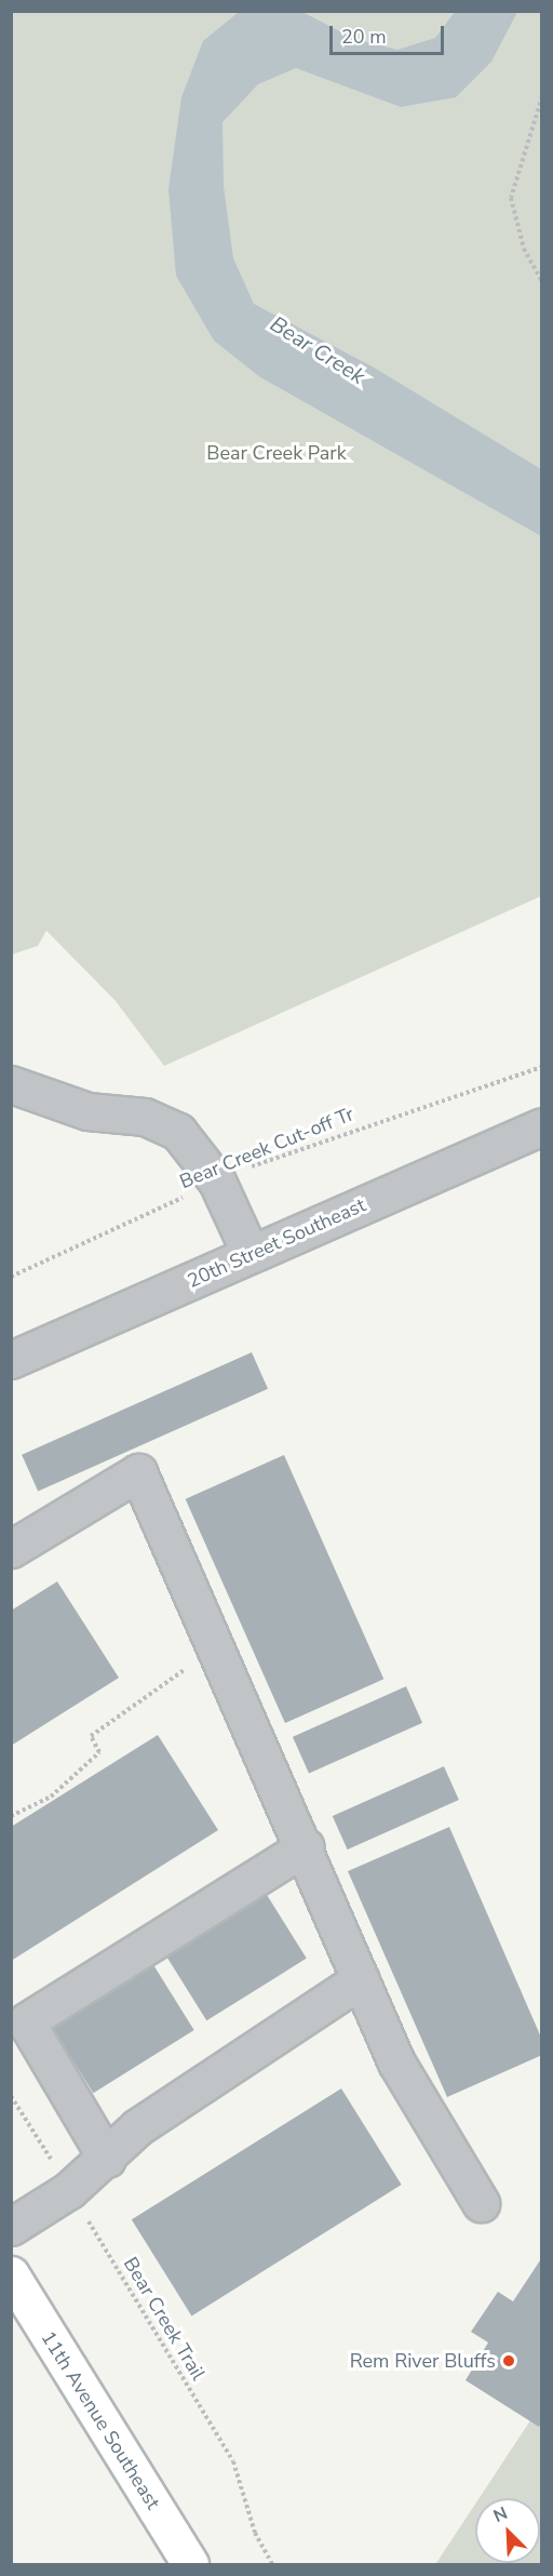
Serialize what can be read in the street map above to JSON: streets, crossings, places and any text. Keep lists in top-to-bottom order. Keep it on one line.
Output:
{"streets":{"main road":["11th Avenue Southeast"],"street":["20th Street Southeast"],"path":["Bear Creek Cut-off Tr","Bear Creek Trail"]},"water":["Bear Creek"],"parks":["Bear Creek Park"],"places":["Rem River Bluffs"],"scale_bar":"20 m","north":"top left"}
